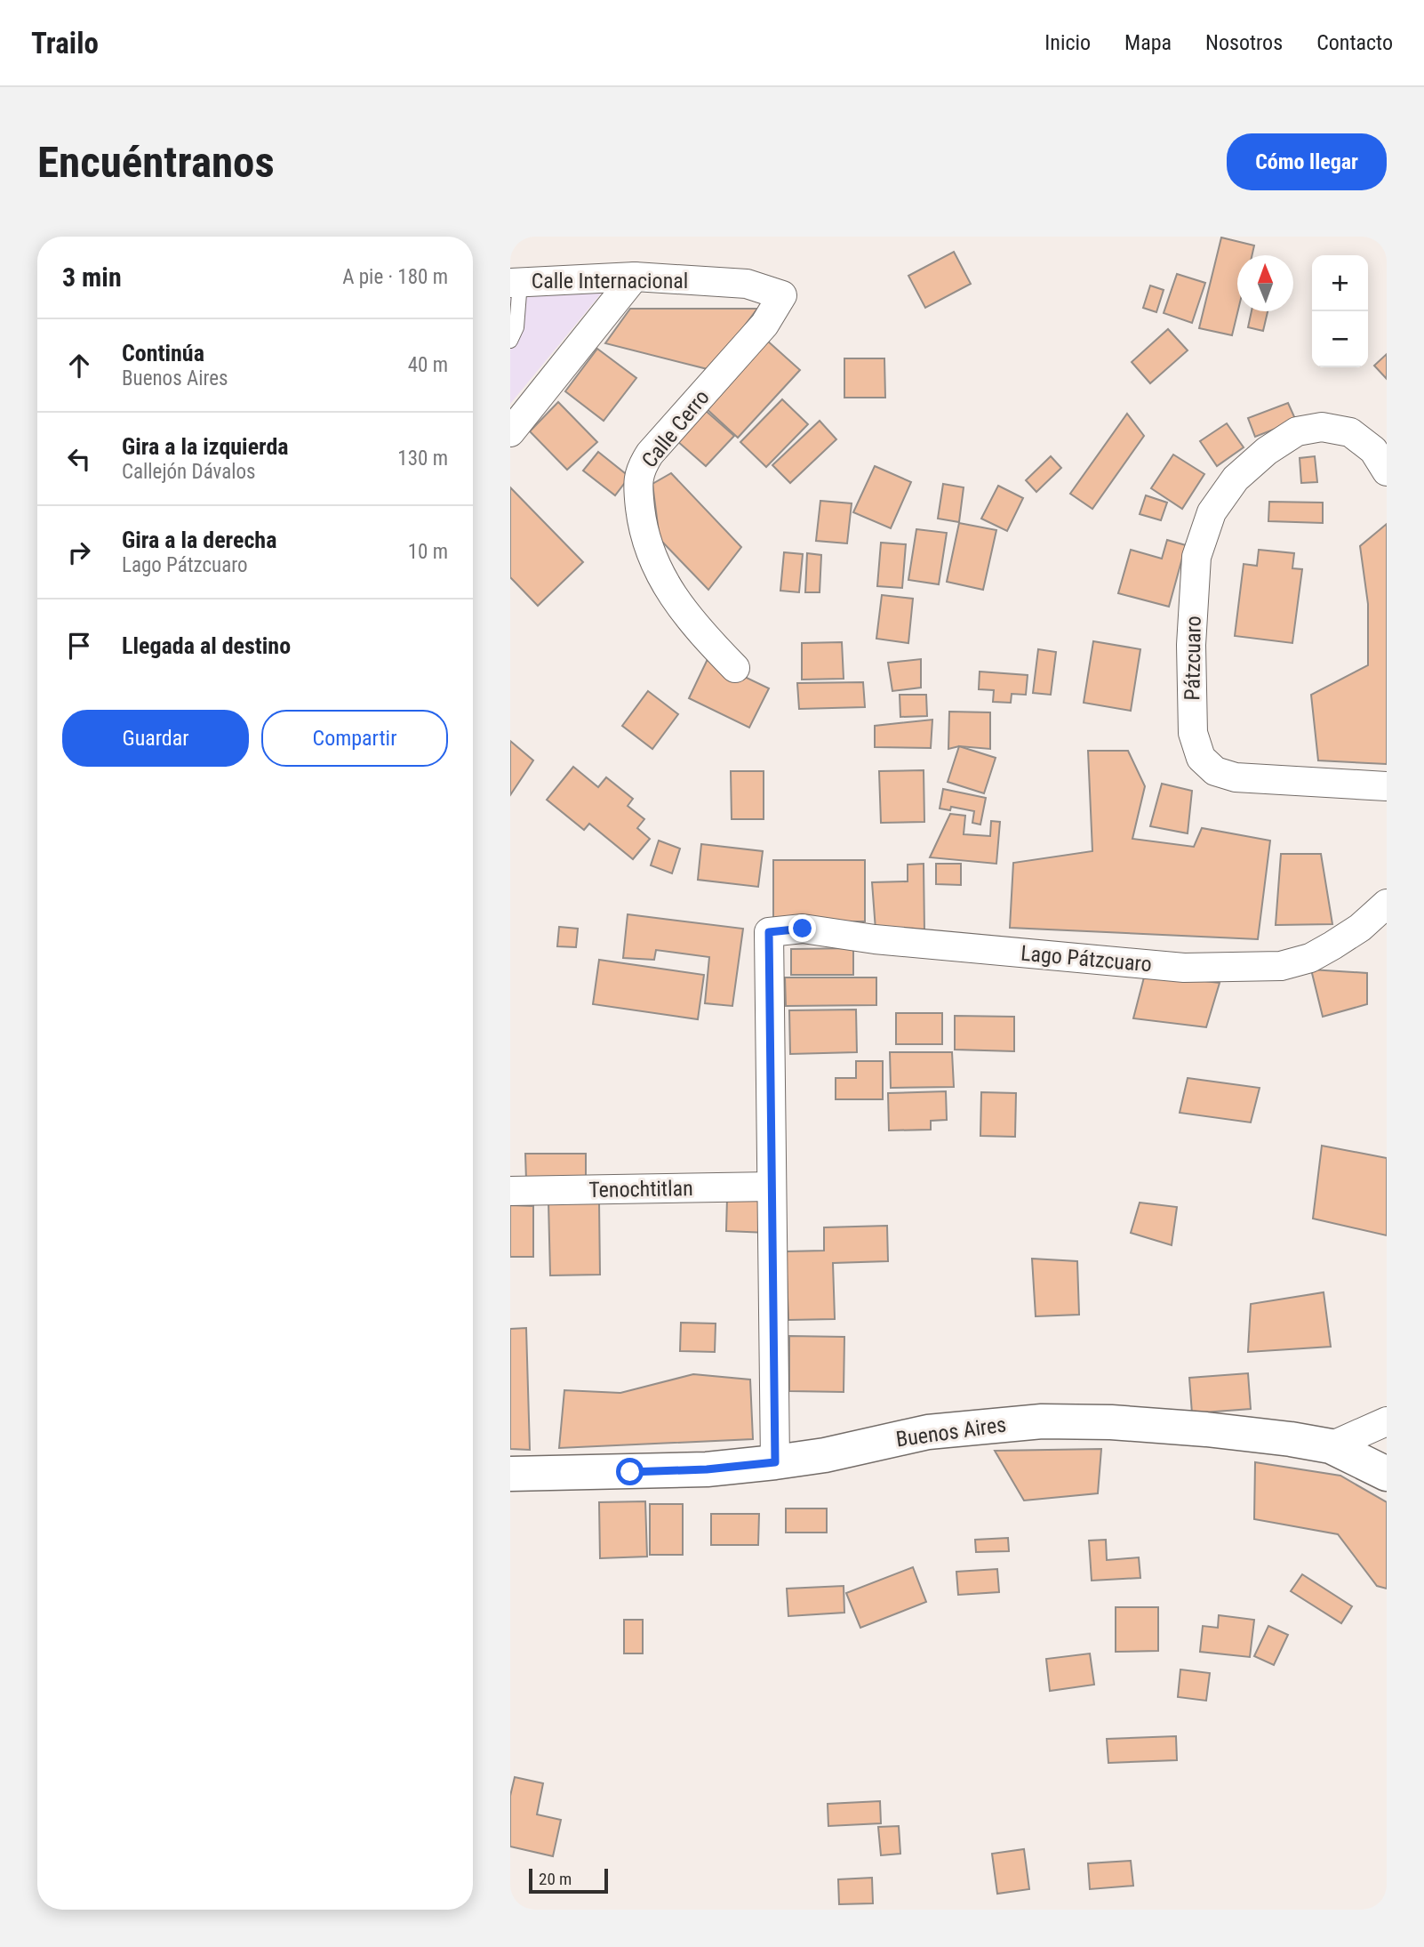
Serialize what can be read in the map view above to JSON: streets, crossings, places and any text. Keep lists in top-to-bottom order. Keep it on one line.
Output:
{"streets":{"street":["Calle Internacional","Calle Cerro","Pátzcuaro","Lago Pátzcuaro","Tenochtitlan","Buenos Aires"]},"crossings":[["Calle Internacional","Calle Cerro"],["Lago Pátzcuaro","Tenochtitlan"]],"scale_bar":"20 m","north":"top","page":{"header":"Trailo","nav":["Inicio","Mapa","Nosotros","Contacto"],"buttons":["Cómo llegar",["Guardar","Compartir"]],"title":"Encuéntranos","heading":["3 min","A pie · 180 m"],"map_buttons":["+","−"],"list":[["Continúa","Buenos Aires","40 m"],["Gira a la izquierda","Callejón Dávalos","130 m"],["Gira a la derecha","Lago Pátzcuaro","10 m"],"Llegada al destino"],"scale":"20 m"}}
